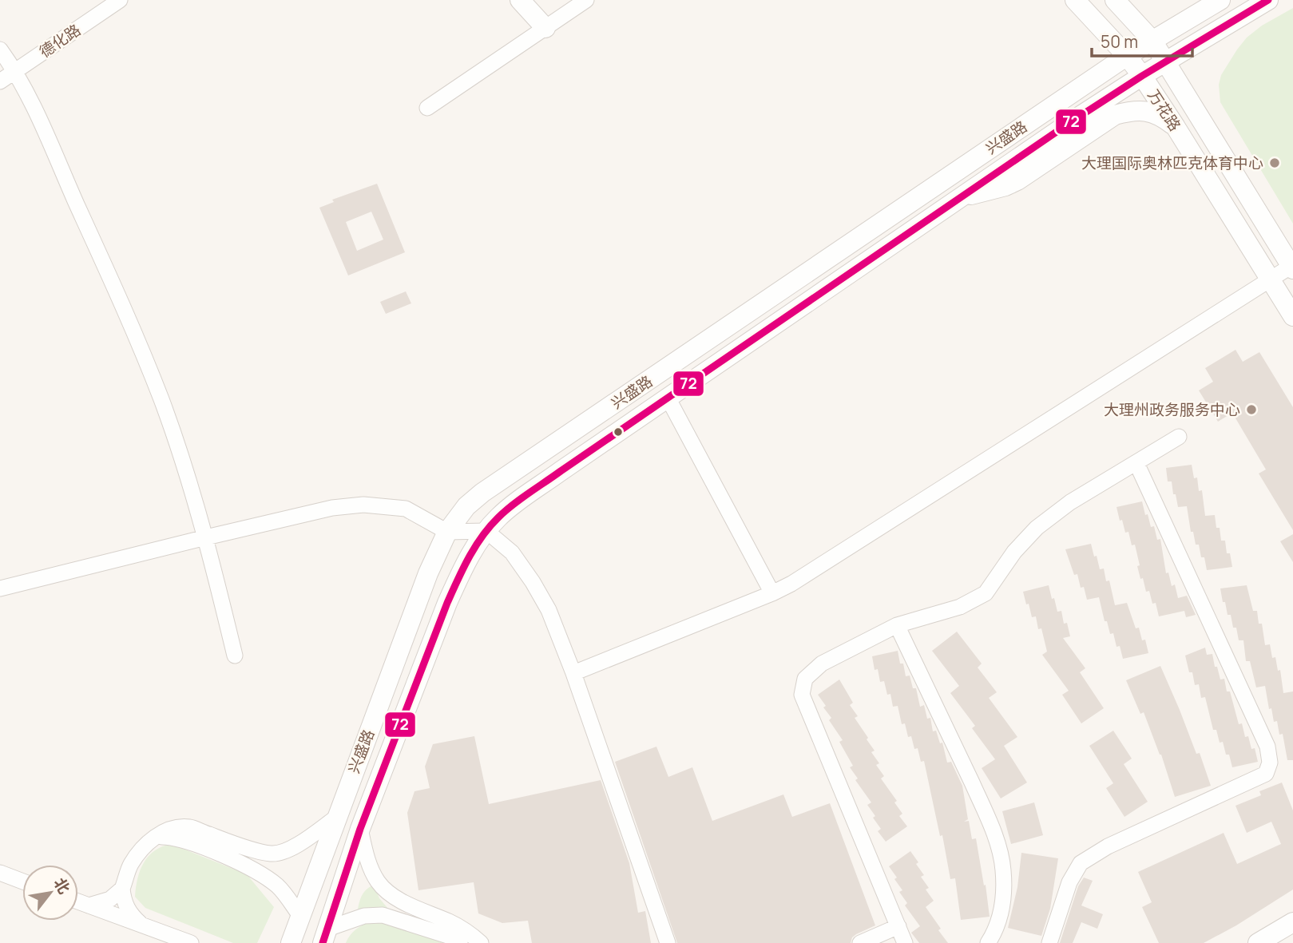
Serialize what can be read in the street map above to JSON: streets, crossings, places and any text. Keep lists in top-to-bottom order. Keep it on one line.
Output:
{"streets":{"street":["德化路","万花路","兴盛路"]},"crossings":[["万花路","兴盛路"]],"places":["大理国际奥林匹克体育中心","大理州政务服务中心"],"lines":["transit line 72"],"scale_bar":"50 m","north":"top right"}
